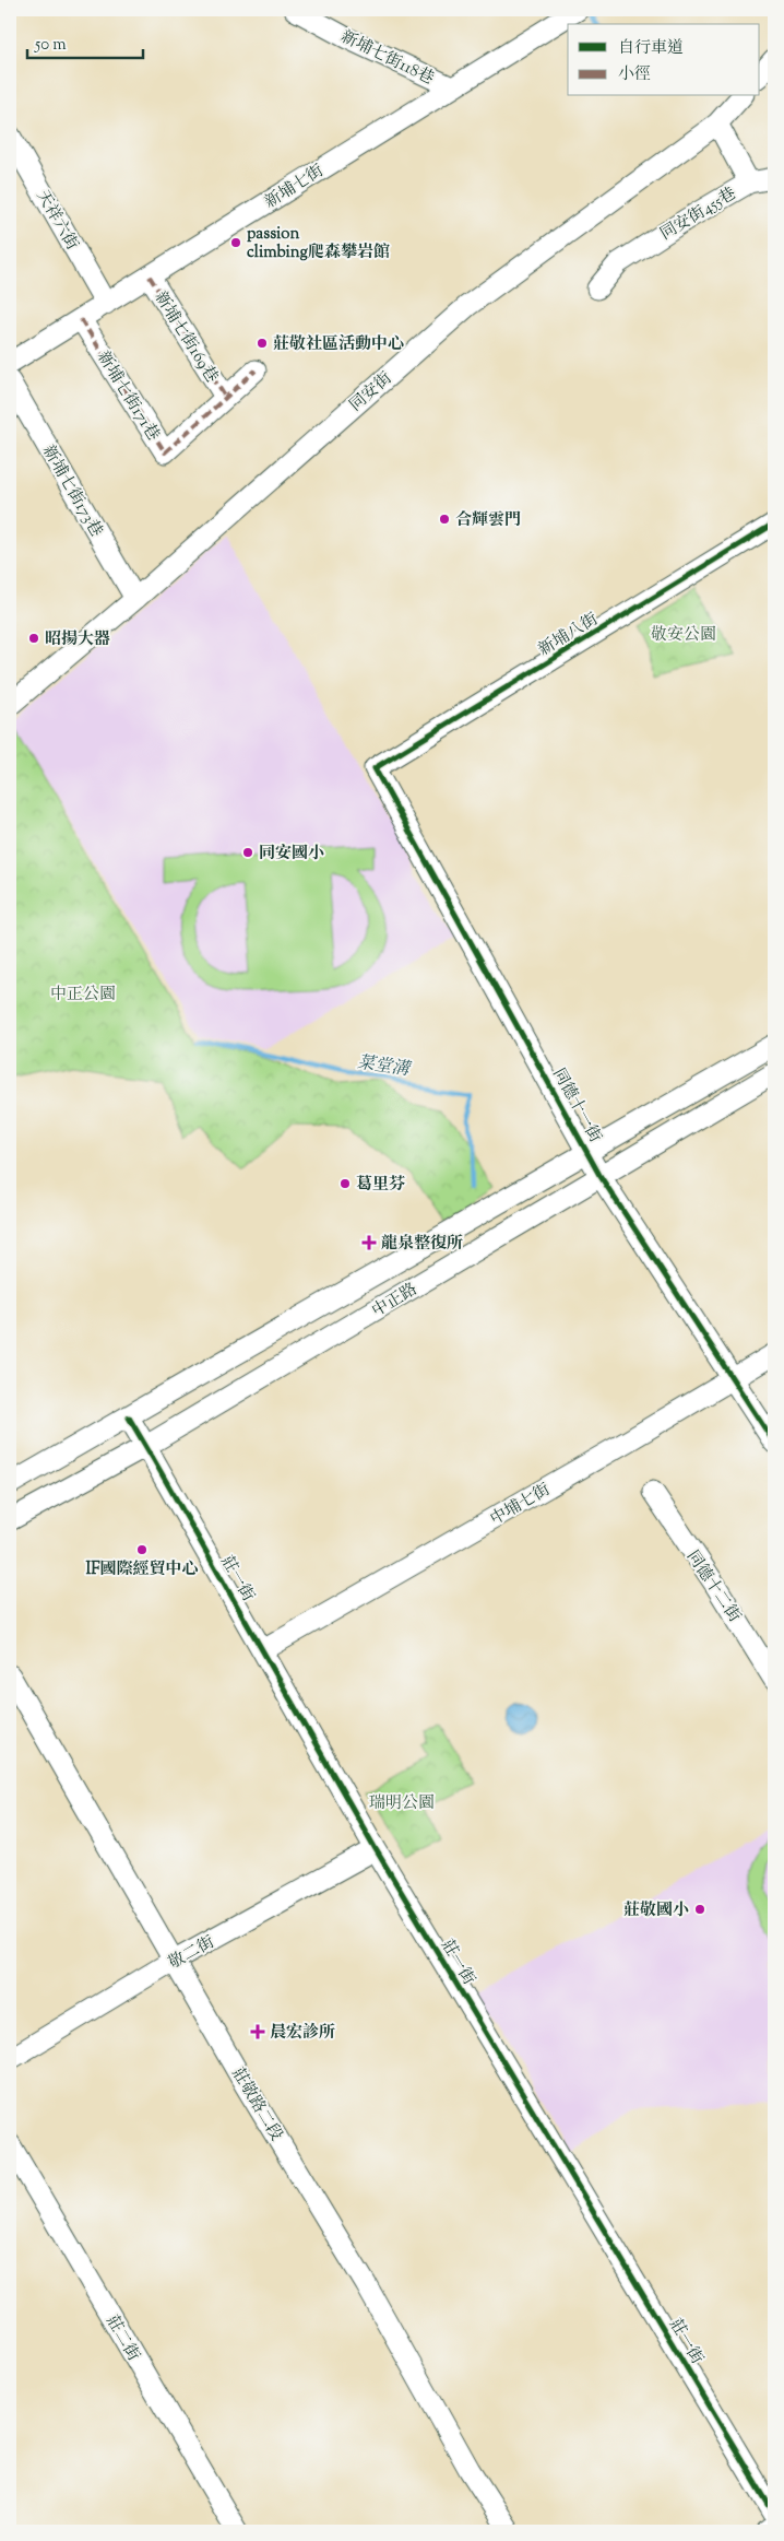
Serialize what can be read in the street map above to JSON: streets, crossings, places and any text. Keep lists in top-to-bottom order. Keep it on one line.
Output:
{"streets":{"street":["新埔七街118巷","新埔七街","同安街455巷","天祥六街","新埔七街169巷","同安街","新埔七街171巷","新埔七街173巷","新埔八街","同德十一街","中正路","中埔七街","莊一街","同德十二街","敬二街","莊敬路二段","莊二街"]},"crossings":[["新埔七街118巷","新埔七街"],["新埔七街","天祥六街"],["新埔七街","新埔七街169巷"],["新埔七街","新埔七街171巷"],["同安街455巷","同安街"],["新埔七街169巷","新埔七街171巷"],["同安街","新埔七街173巷"],["新埔八街","同德十一街"],["同德十一街","中正路"],["同德十一街","中埔七街"],["中正路","莊一街"],["中埔七街","莊一街"],["莊一街","敬二街"],["敬二街","莊敬路二段"]],"water":["菜堂溝"],"parks":["敬安公園","中正公園","瑞明公園"],"places":{"other":["passion climbing爬森攀岩館","莊敬社區活動中心","合輝雲門","昭揚大器","同安國小","葛里芬","IF國際經貿中心","莊敬國小"],"health":["龍泉整復所","晨宏診所"]},"legend":["自行車道","小徑"],"scale_bar":"50 m"}
